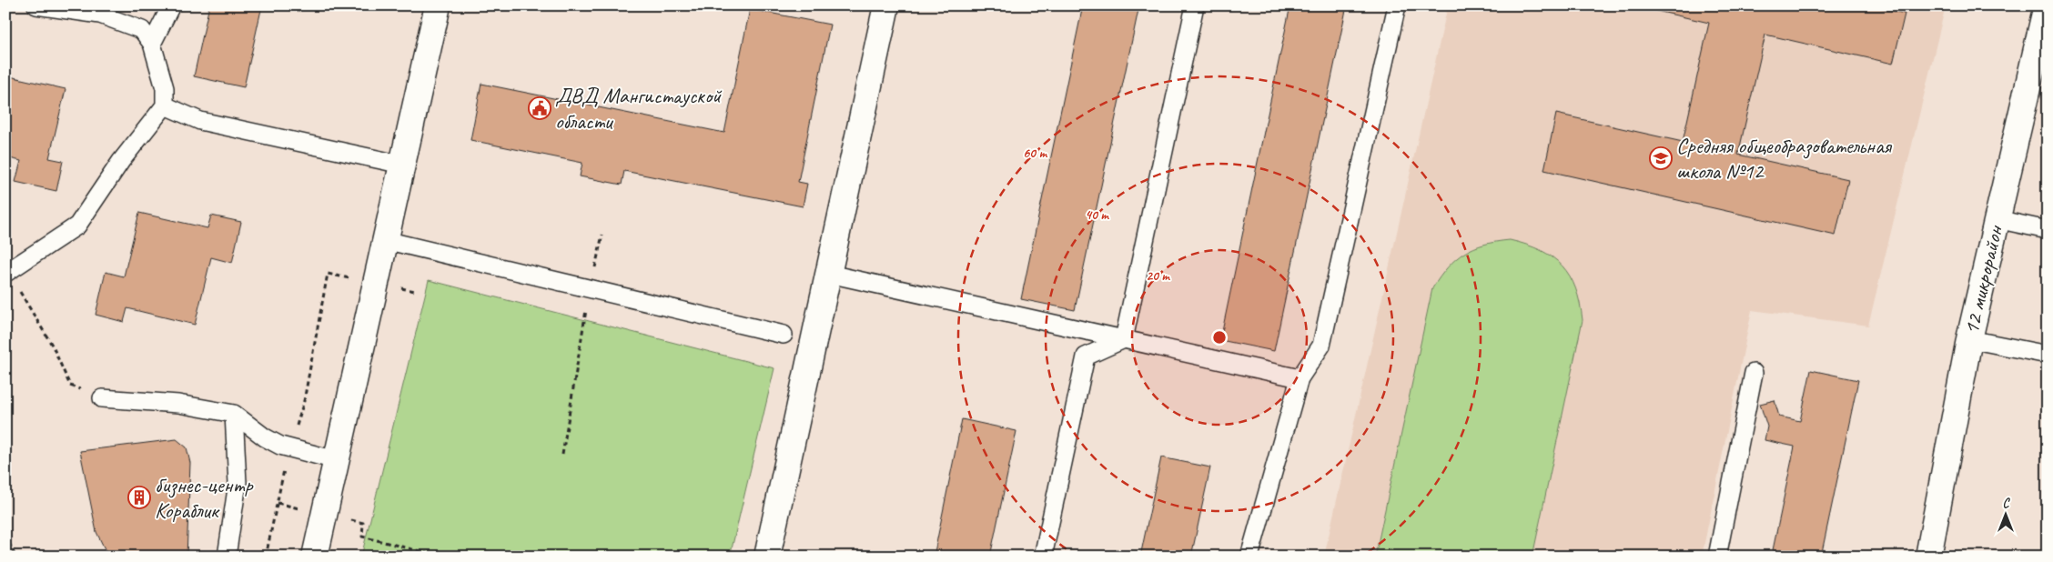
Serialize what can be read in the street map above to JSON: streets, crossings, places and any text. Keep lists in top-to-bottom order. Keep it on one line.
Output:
{"streets":{"street":["12 микрорайон"]},"places":{"public building":["ДВД Мангистауской области"],"school or university":["Средняя общеобразовательная школа №12"],"building":["бизнес-центр Кораблик"]},"north":"top","rings":["60 m","40 m","20 m"]}
